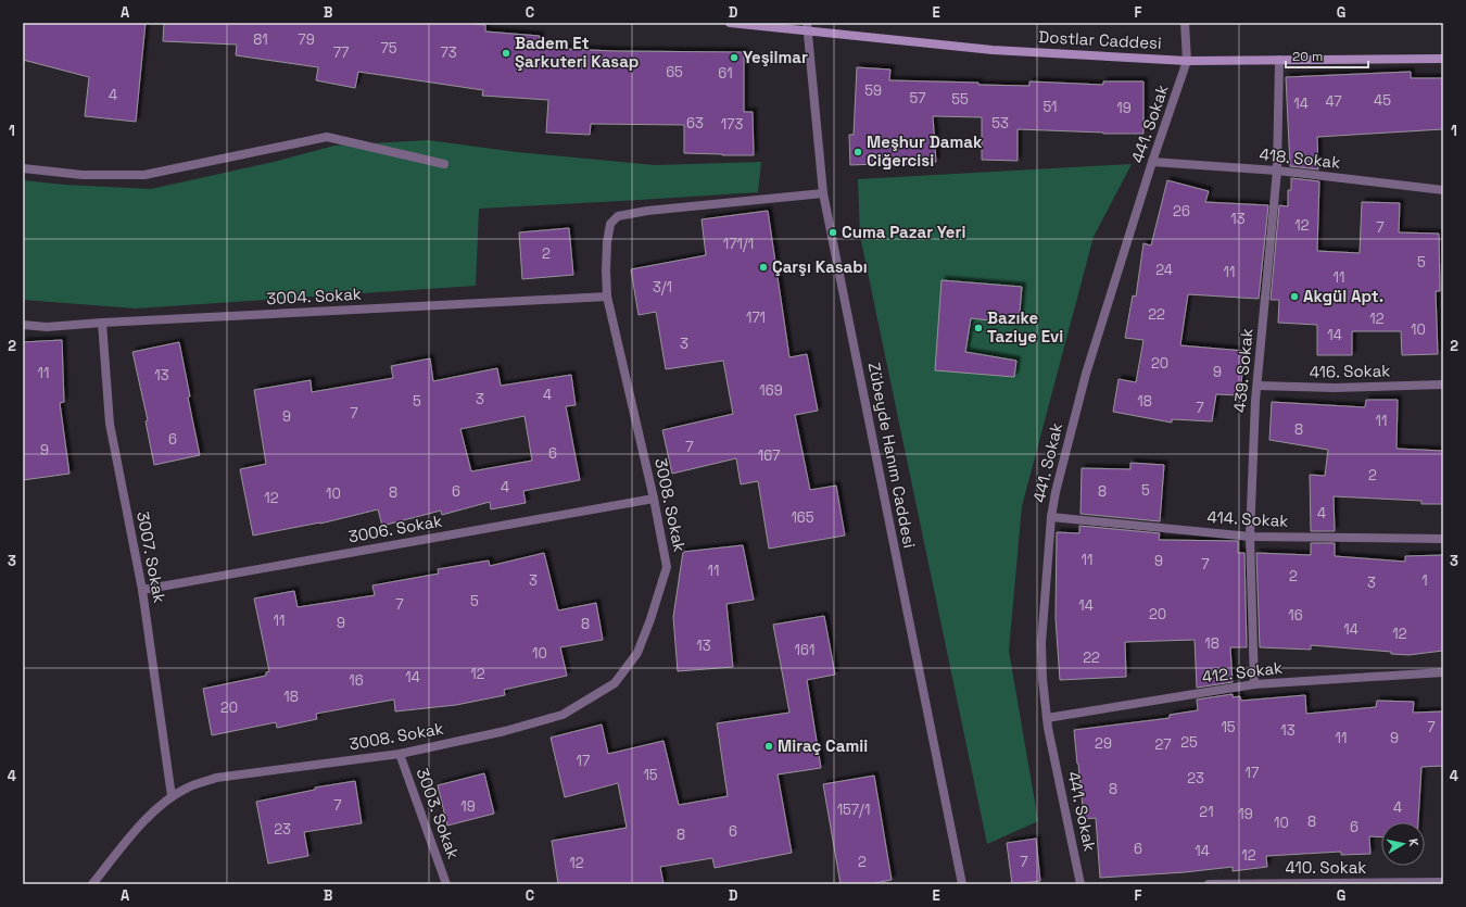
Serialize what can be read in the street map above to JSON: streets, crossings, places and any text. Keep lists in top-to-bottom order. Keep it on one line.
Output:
{"streets":{"main road":["Dostlar Caddesi"],"street":["441. Sokak","418. Sokak","3004. Sokak","439. Sokak","416. Sokak","Zübeyde Hanım Caddesi","3008. Sokak","414. Sokak","3006. Sokak","3007. Sokak","412. Sokak","3003. Sokak","410. Sokak"]},"crossings":[["Dostlar Caddesi","441. Sokak"],["Dostlar Caddesi","439. Sokak"],["Dostlar Caddesi","Zübeyde Hanım Caddesi"],["441. Sokak","418. Sokak"],["441. Sokak","414. Sokak"],["441. Sokak","412. Sokak"],["418. Sokak","439. Sokak"],["3004. Sokak","3008. Sokak"],["3004. Sokak","3007. Sokak"],["439. Sokak","416. Sokak"],["439. Sokak","414. Sokak"],["439. Sokak","412. Sokak"],["Zübeyde Hanım Caddesi","3008. Sokak"],["3008. Sokak","3006. Sokak"],["3008. Sokak","3007. Sokak"],["3008. Sokak","3003. Sokak"],["3006. Sokak","3007. Sokak"]],"places":["Badem Et Şarkuteri Kasap","Yeşilmar","Meşhur Damak Ciğercisi","Cuma Pazar Yeri","Çarşı Kasabı","Akgül Apt.","Bazıke Taziye Evi","Miraç Camii"],"house_numbers":["81","79","75","77","73","65","61","59","4","57","55","45","47","14","51","19","63","53","173","26","13","12","7","171/1","2","5","24","11","11","3/1","22","171","12","10","14","3","20","9","11","13","169","4","3","5","18","7","7","9","11","8","6","7","9","6","167","2","4","5","6","8","8","10","12","4","165","11","9","7","11","2","3","1","3","5","7","14","20","16","11","9","8","14","12","18","13","161","10","22","12","14","16","18","20","15","7","13","11","9","25","29","27","17","17","15","23","8","7","19","4","157/1","21","19","8","10","6","23","6","8","6","14","12","2","7","12"],"scale_bar":"20 m","north":"right","grid":{"columns":["A","B","C","D","E","F","G"],"rows":["1","2","3","4"]}}
